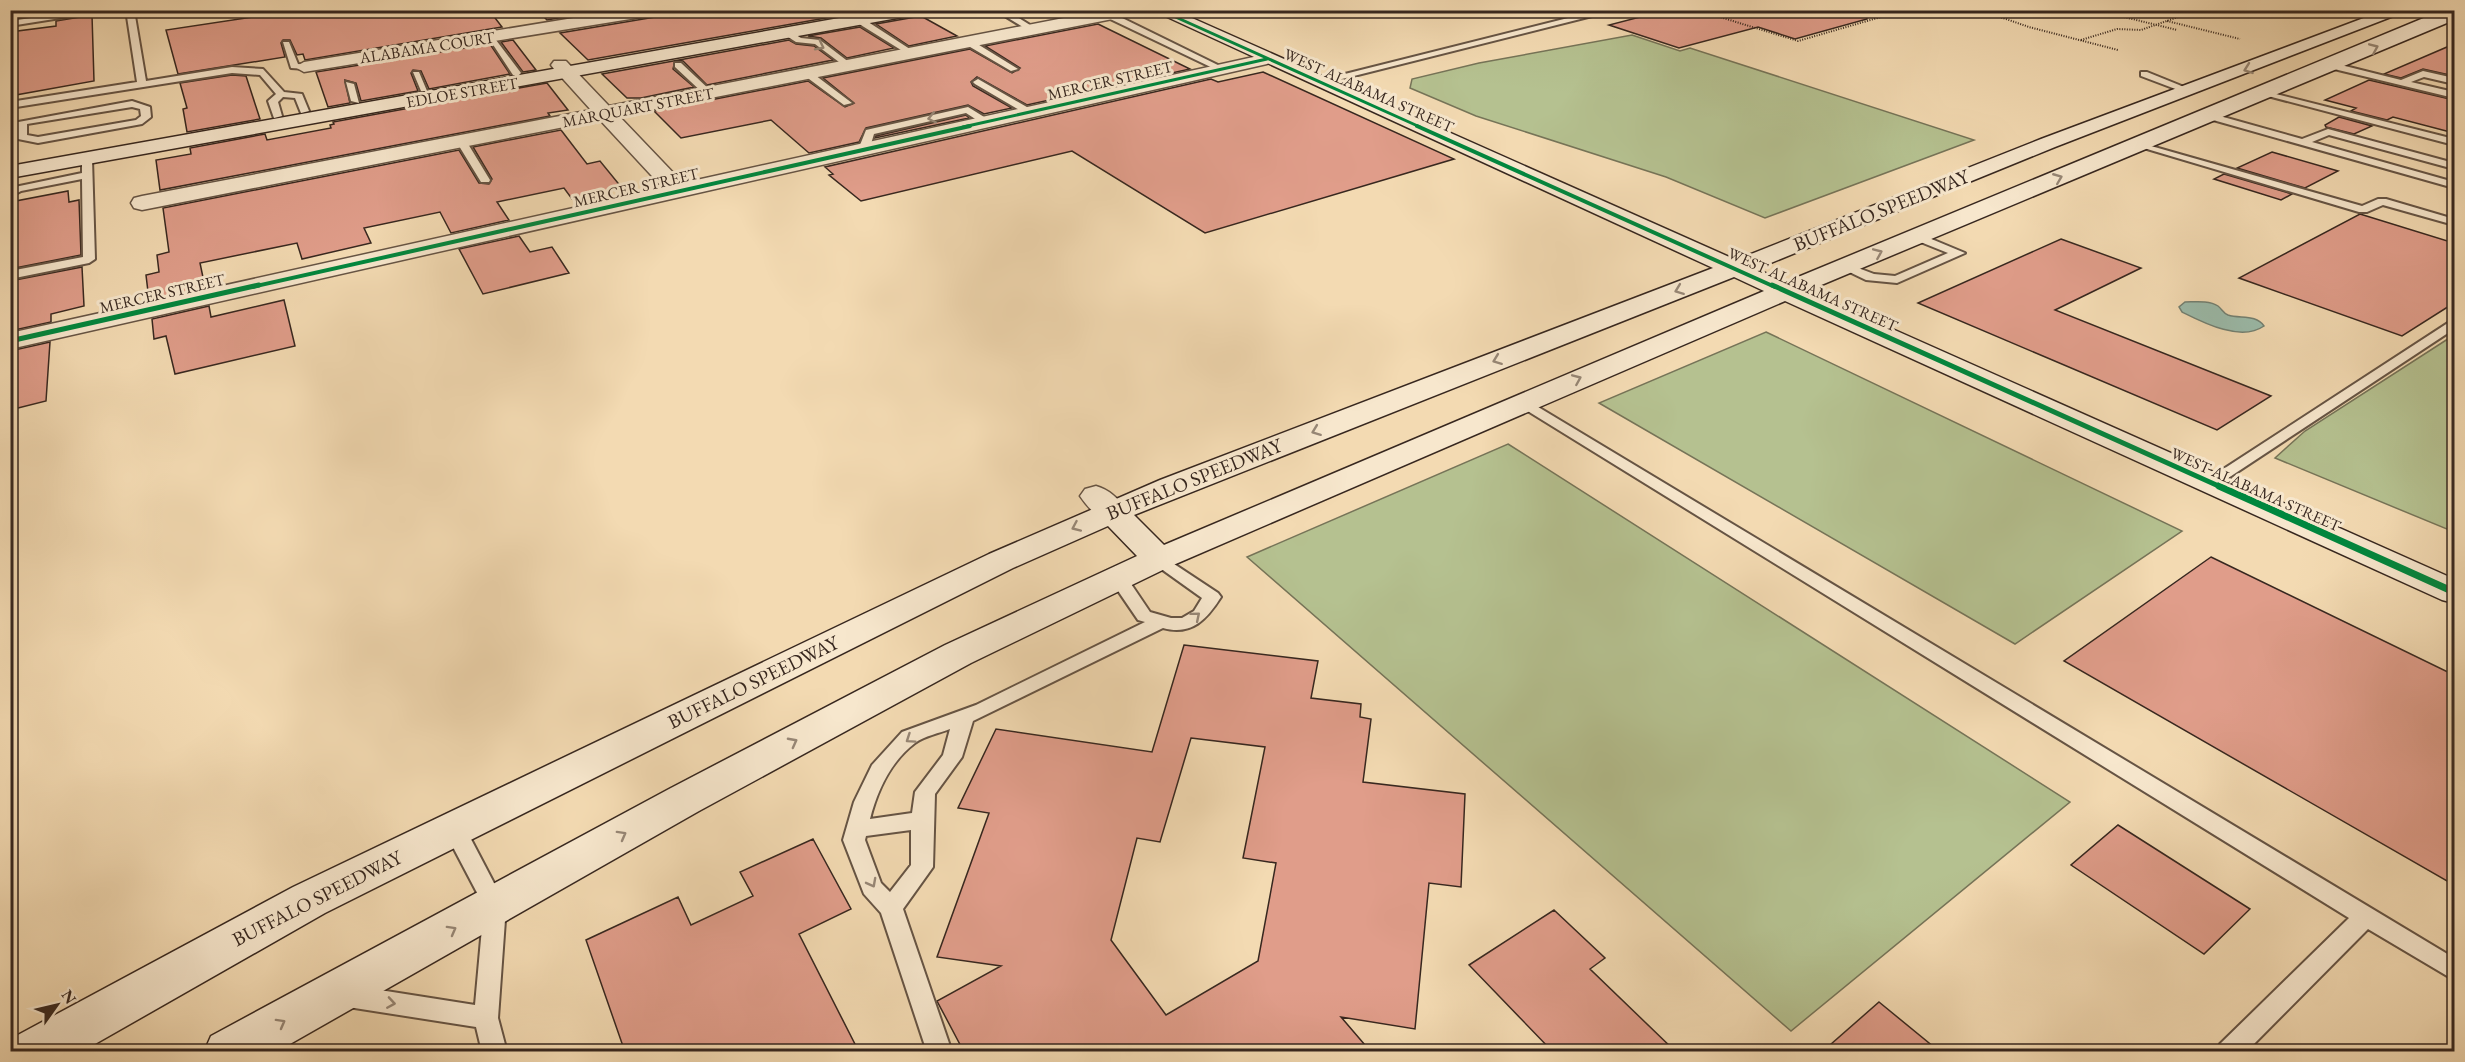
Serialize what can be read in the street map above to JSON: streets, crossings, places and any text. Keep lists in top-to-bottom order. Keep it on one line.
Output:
{"streets":{"main road":["ALABAMA COURT","MERCER STREET","WEST ALABAMA STREET","EDLOE STREET","MARQUART STREET","BUFFALO SPEEDWAY"]},"crossings":[["MERCER STREET","WEST ALABAMA STREET"],["WEST ALABAMA STREET","BUFFALO SPEEDWAY"]],"north":"top right"}
